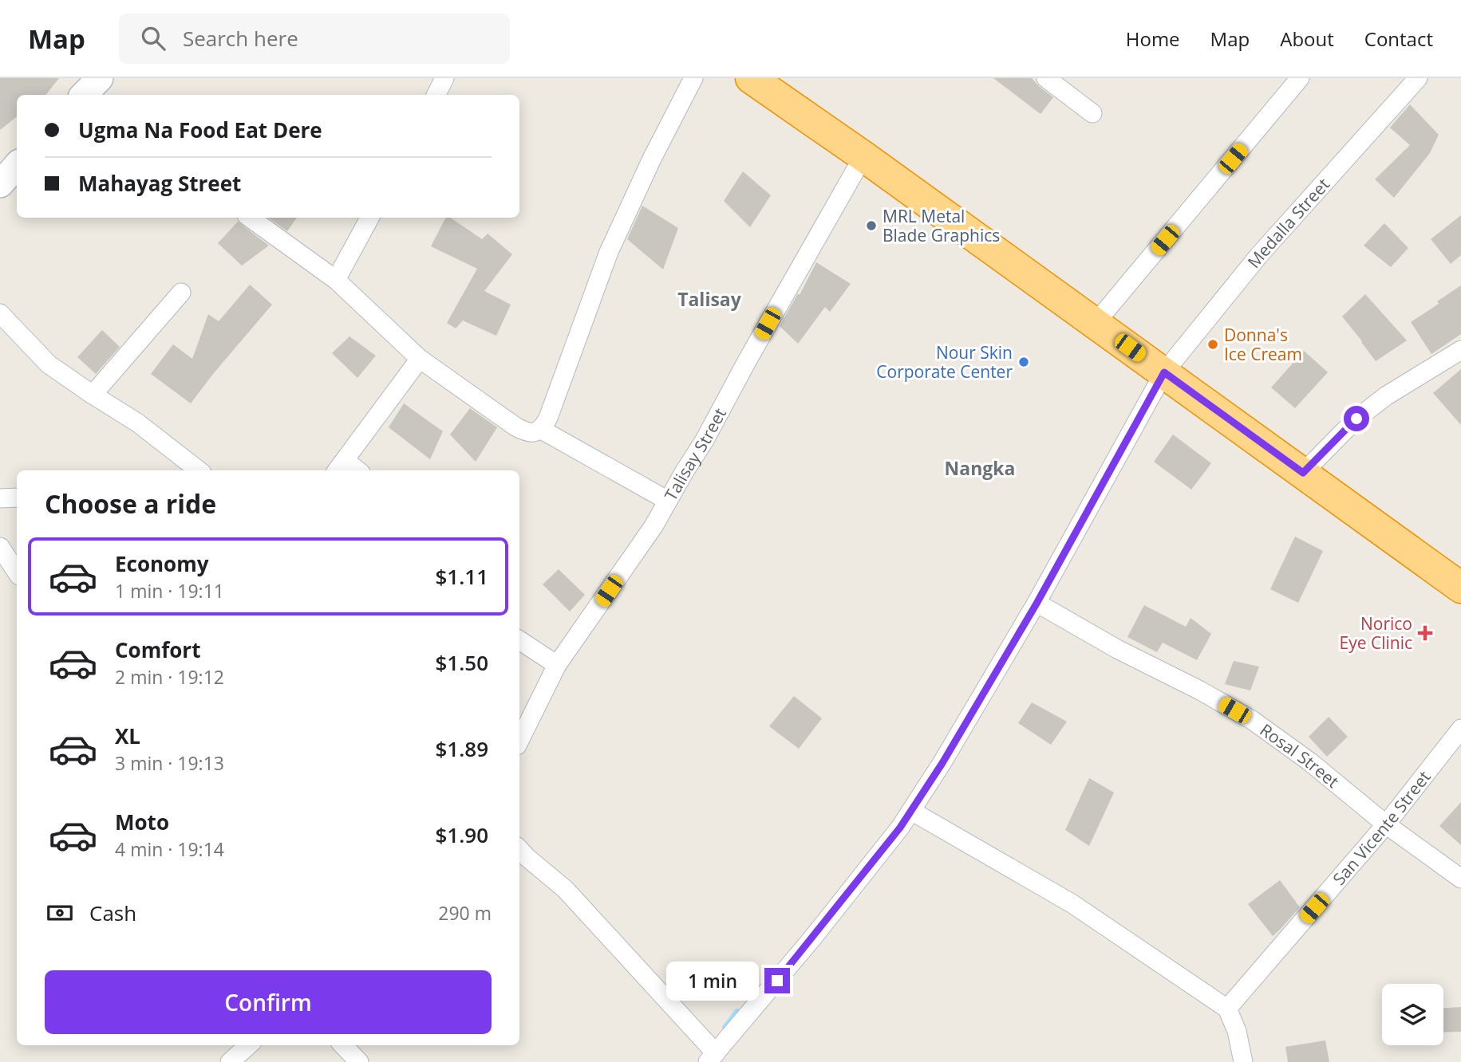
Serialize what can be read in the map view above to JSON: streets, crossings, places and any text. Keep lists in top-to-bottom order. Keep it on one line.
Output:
{"streets":{"street":["Medalla Street","Talisay Street","Rosal Street","San Vicente Street"]},"crossings":[["Medalla Street","Rosal Street"],["Rosal Street","San Vicente Street"]],"districts":["Talisay","Nangka"],"places":{"other":["MRL Metal Blade Graphics","Donna's Ice Cream","Nour Skin Corporate Center"],"health":["Norico Eye Clinic"]},"page":{"header":"Map","search":"Search here","nav":["Home","Map","About","Contact"],"banner":["Ugma Na Food Eat Dere","Mahayag Street"],"heading":"Choose a ride","list":[{"name":"Economy","note":"1 min · 19:11","value":"$1.11"},{"name":"Comfort","note":"2 min · 19:12","value":"$1.50"},{"name":"XL","note":"3 min · 19:13","value":"$1.89"},{"name":"Moto","note":"4 min · 19:14","value":"$1.90"}],"pay":["Cash","290 m"],"buttons":"Confirm","bubble":"1 min"}}
